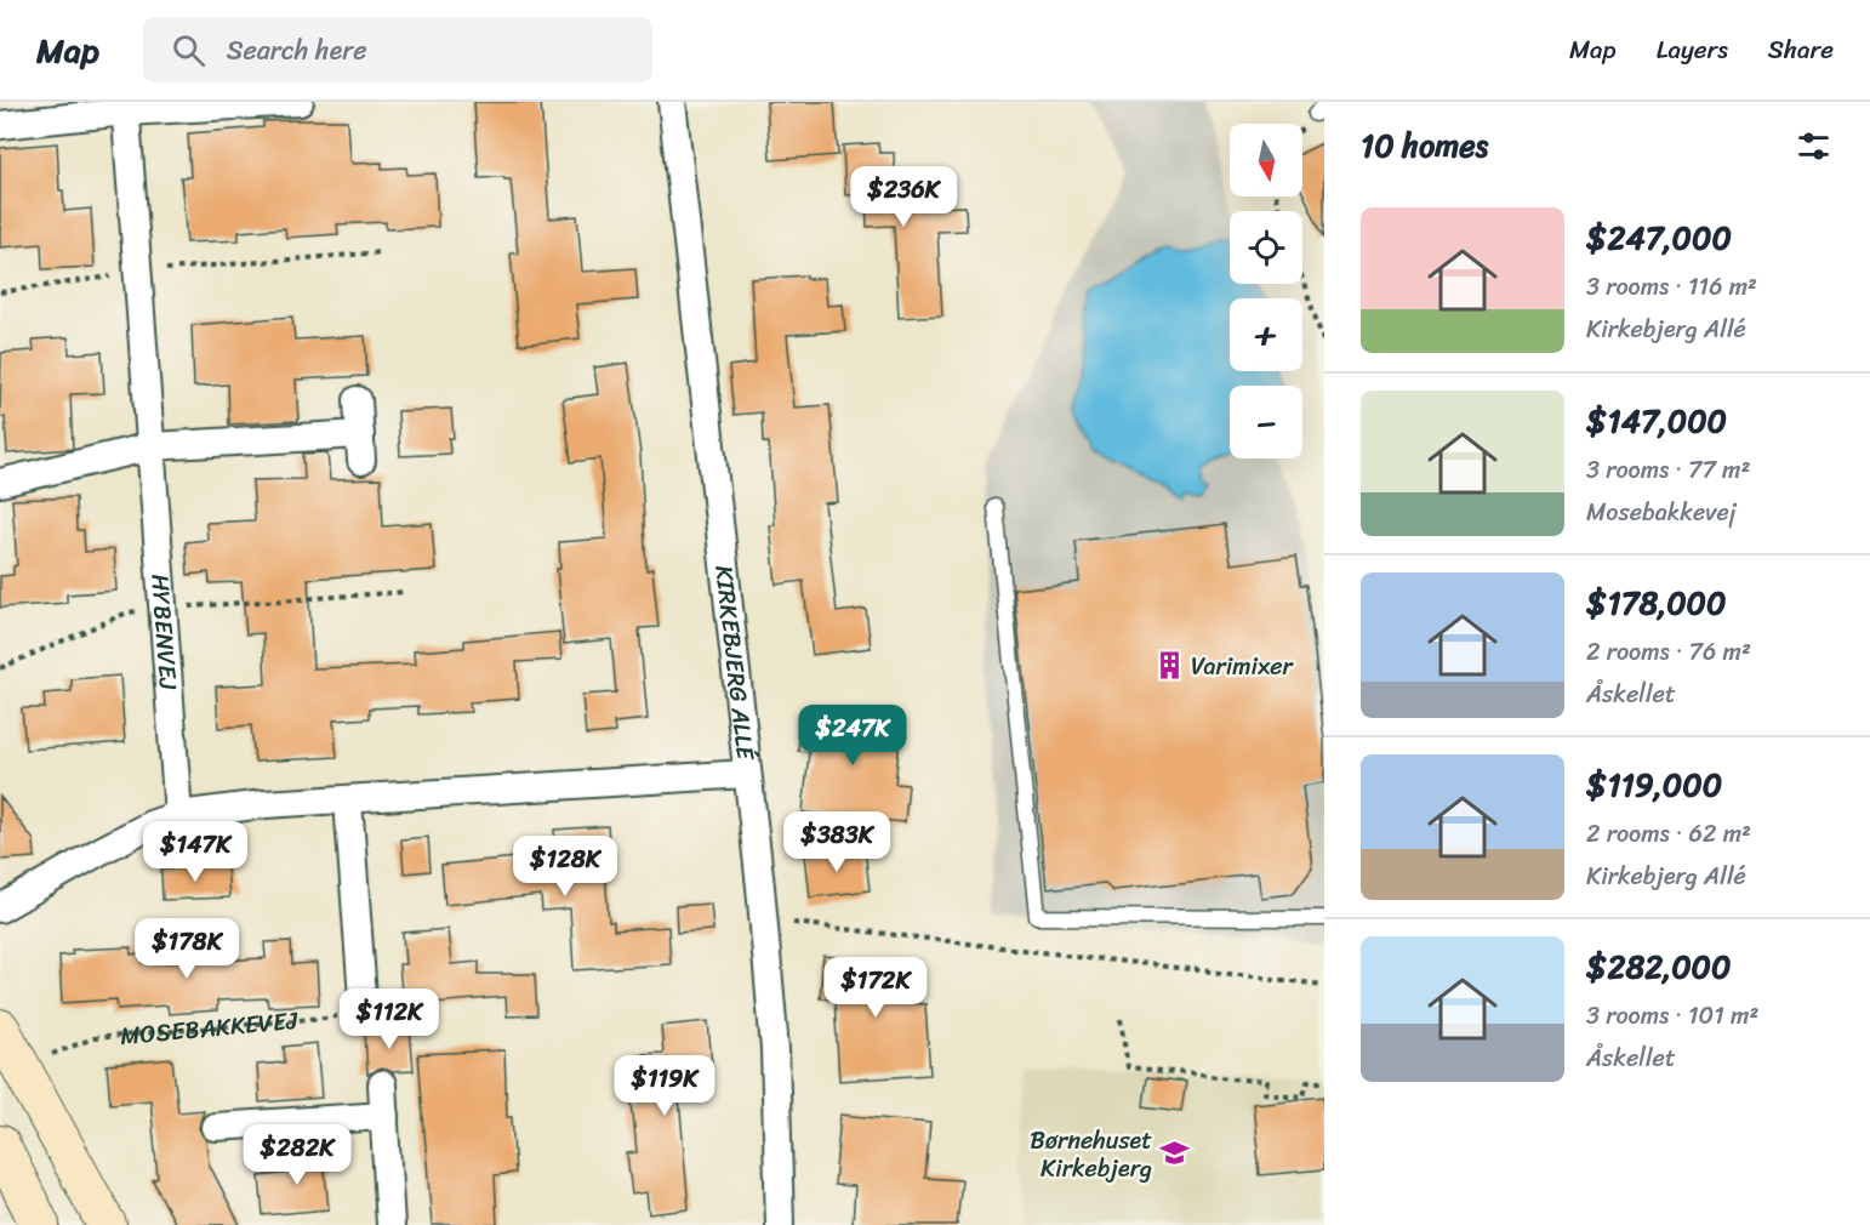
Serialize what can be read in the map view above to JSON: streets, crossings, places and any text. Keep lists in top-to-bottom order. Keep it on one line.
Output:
{"streets":{"street":["HYBENVEJ","KIRKEBJERG ALLÉ"],"path":["MOSEBAKKEVEJ"]},"places":{"building":["Varimixer"],"school or university":["Børnehuset Kirkebjerg"]},"north":"bottom","page":{"header":"Map","search":"Search here","nav":["Map","Layers","Share"],"heading":"10 homes","map_buttons":["+","−"],"price":["$236K","$247K","$383K","$147K","$128K","$178K","$172K","$112K","$119K","$282K"],"list":[{"name":"$247,000","note":"3 rooms · 116 m² · Kirkebjerg Allé"},{"name":"$147,000","note":"3 rooms · 77 m² · Mosebakkevej"},{"name":"$178,000","note":"2 rooms · 76 m² · Åskellet"},{"name":"$119,000","note":"2 rooms · 62 m² · Kirkebjerg Allé"},{"name":"$282,000","note":"3 rooms · 101 m² · Åskellet"}]}}
